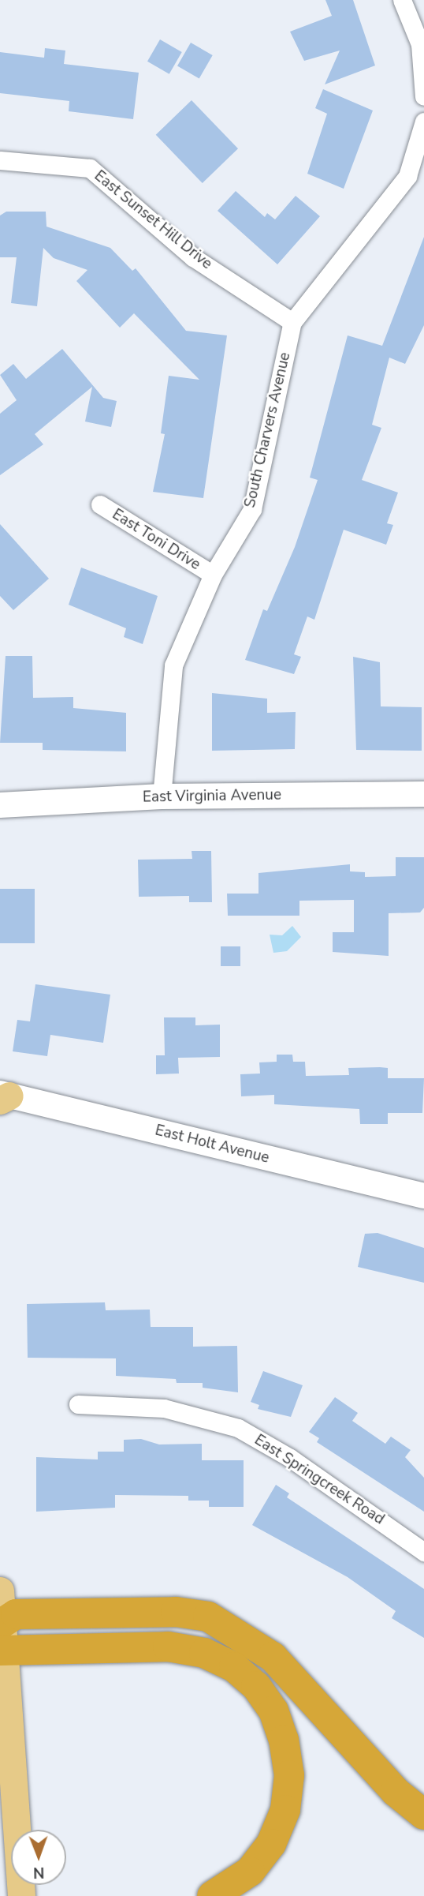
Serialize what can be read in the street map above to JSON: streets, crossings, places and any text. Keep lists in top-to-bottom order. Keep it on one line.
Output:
{"streets":{"street":["East Sunset Hill Drive","South Charvers Avenue","East Toni Drive","East Virginia Avenue","East Holt Avenue","East Springcreek Road"]},"crossings":[["East Sunset Hill Drive","South Charvers Avenue"],["South Charvers Avenue","East Toni Drive"],["South Charvers Avenue","East Virginia Avenue"]],"north":"bottom"}
